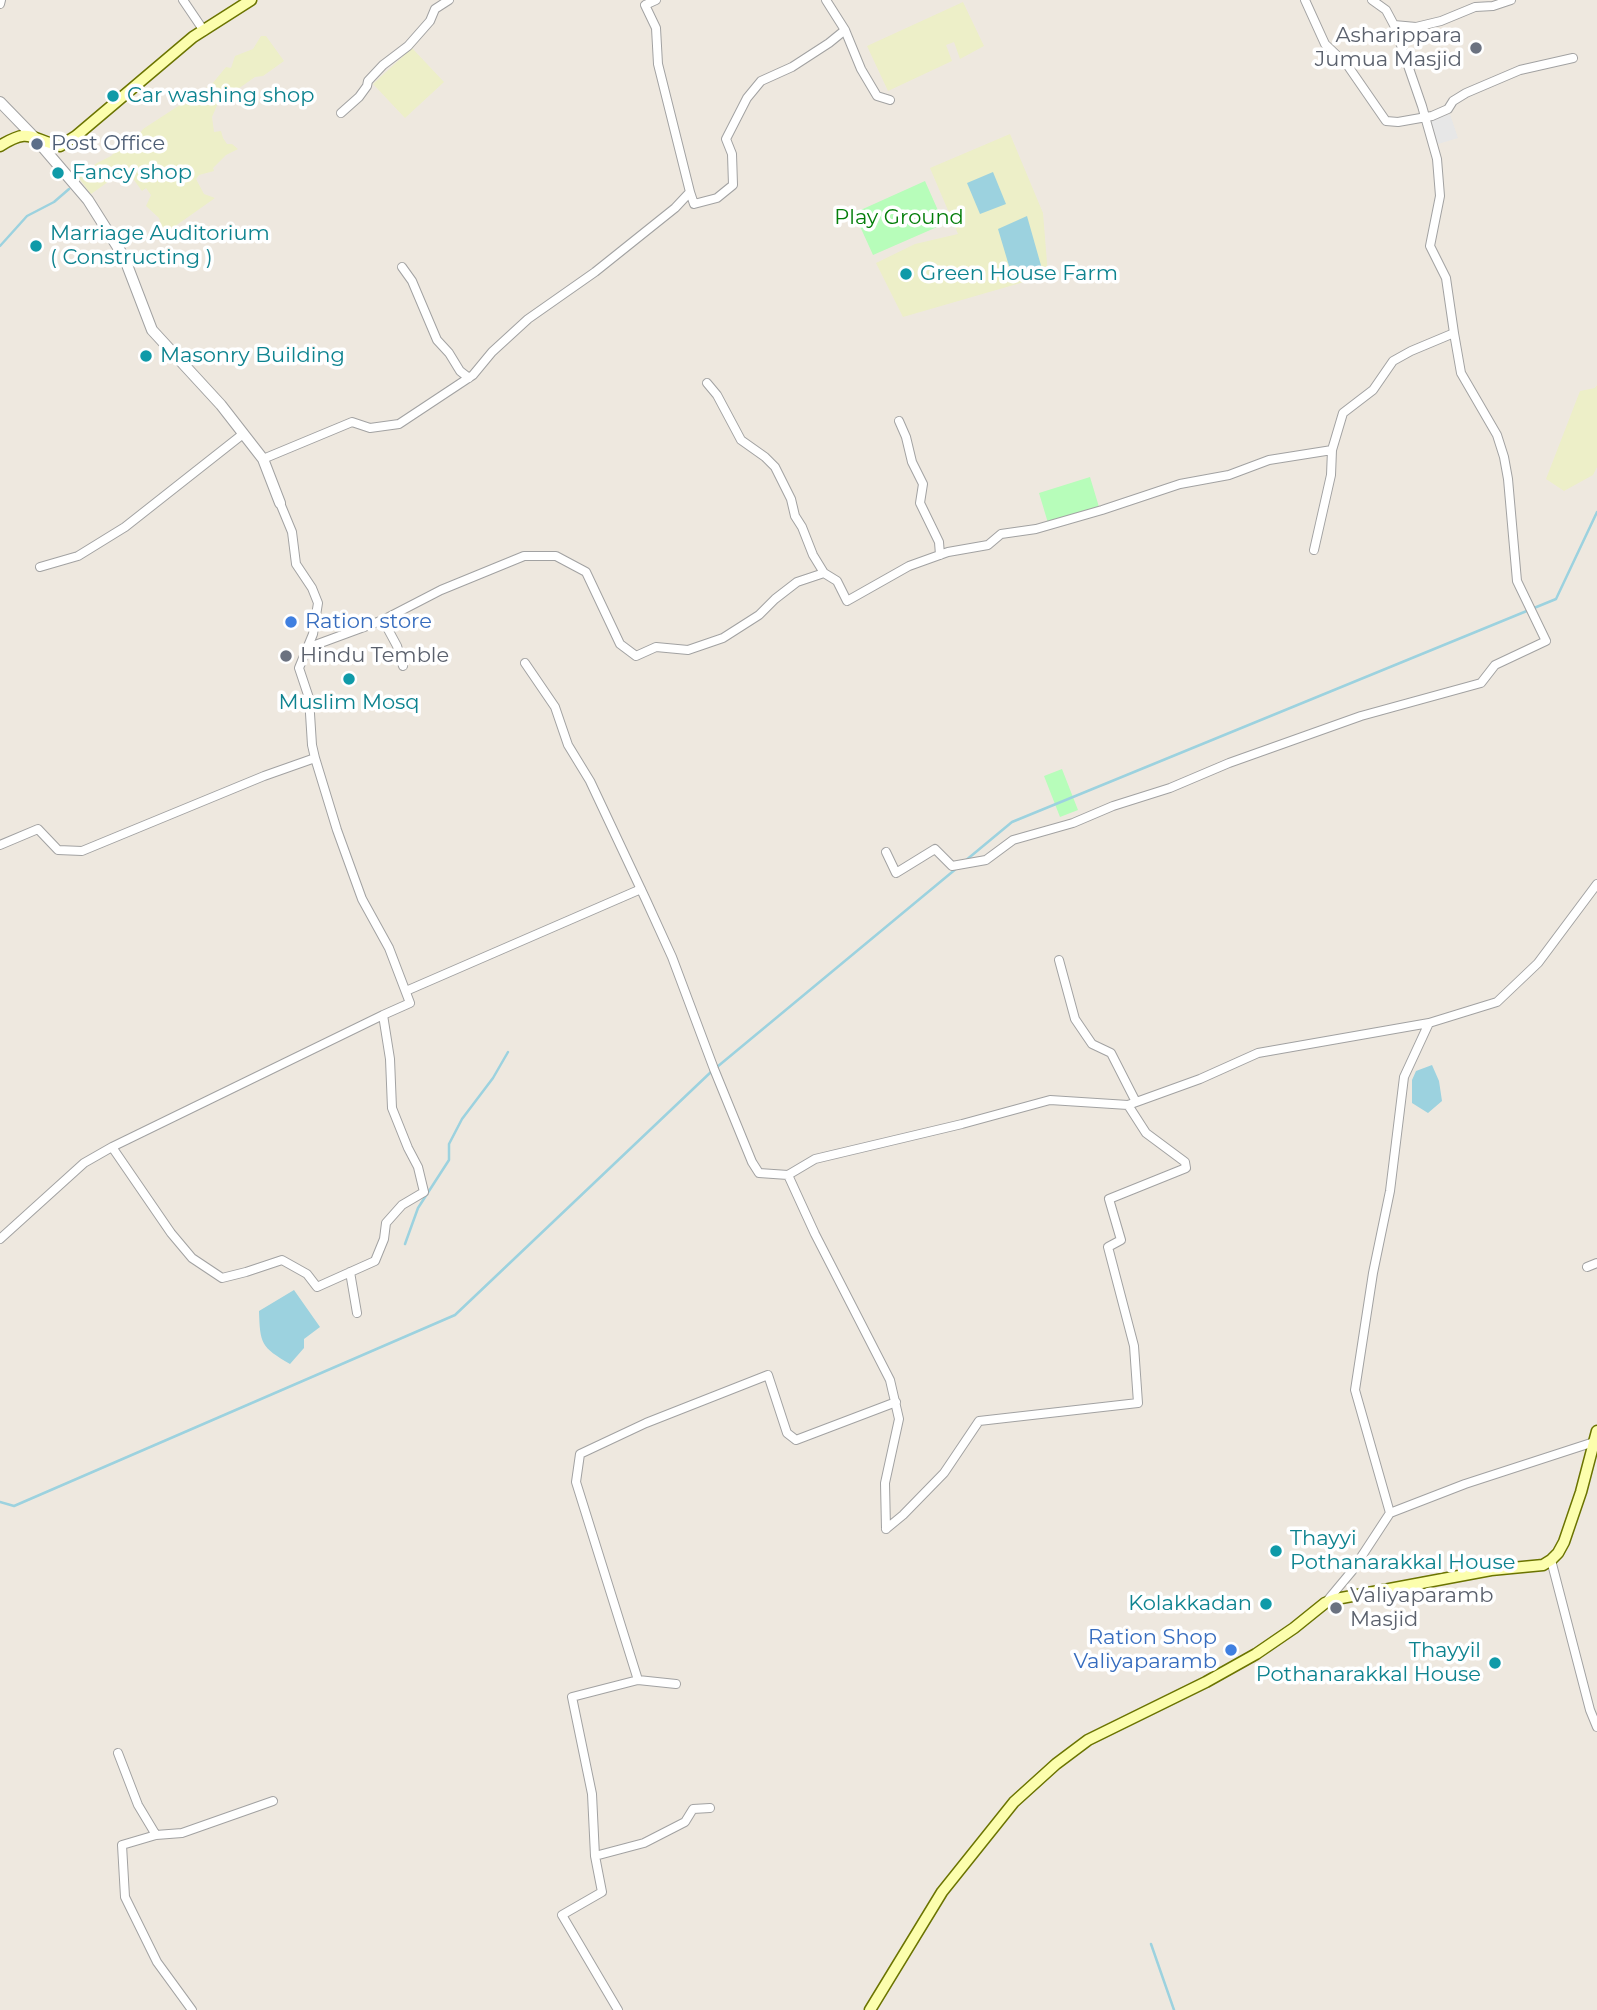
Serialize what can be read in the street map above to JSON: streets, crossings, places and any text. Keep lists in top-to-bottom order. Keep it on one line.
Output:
{"parks":["Play Ground"],"places":["Asharippara Jumua Masjid","Car washing shop","Post Office","Fancy shop","Marriage Auditorium ( Constructing )","Green House Farm","Masonry Building","Ration store","Hindu Temble","Muslim Mosq","Thayyi Pothanarakkal House","Kolakkadan","Valiyaparamb Masjid","Ration Shop Valiyaparamb","Thayyil Pothanarakkal House"]}
